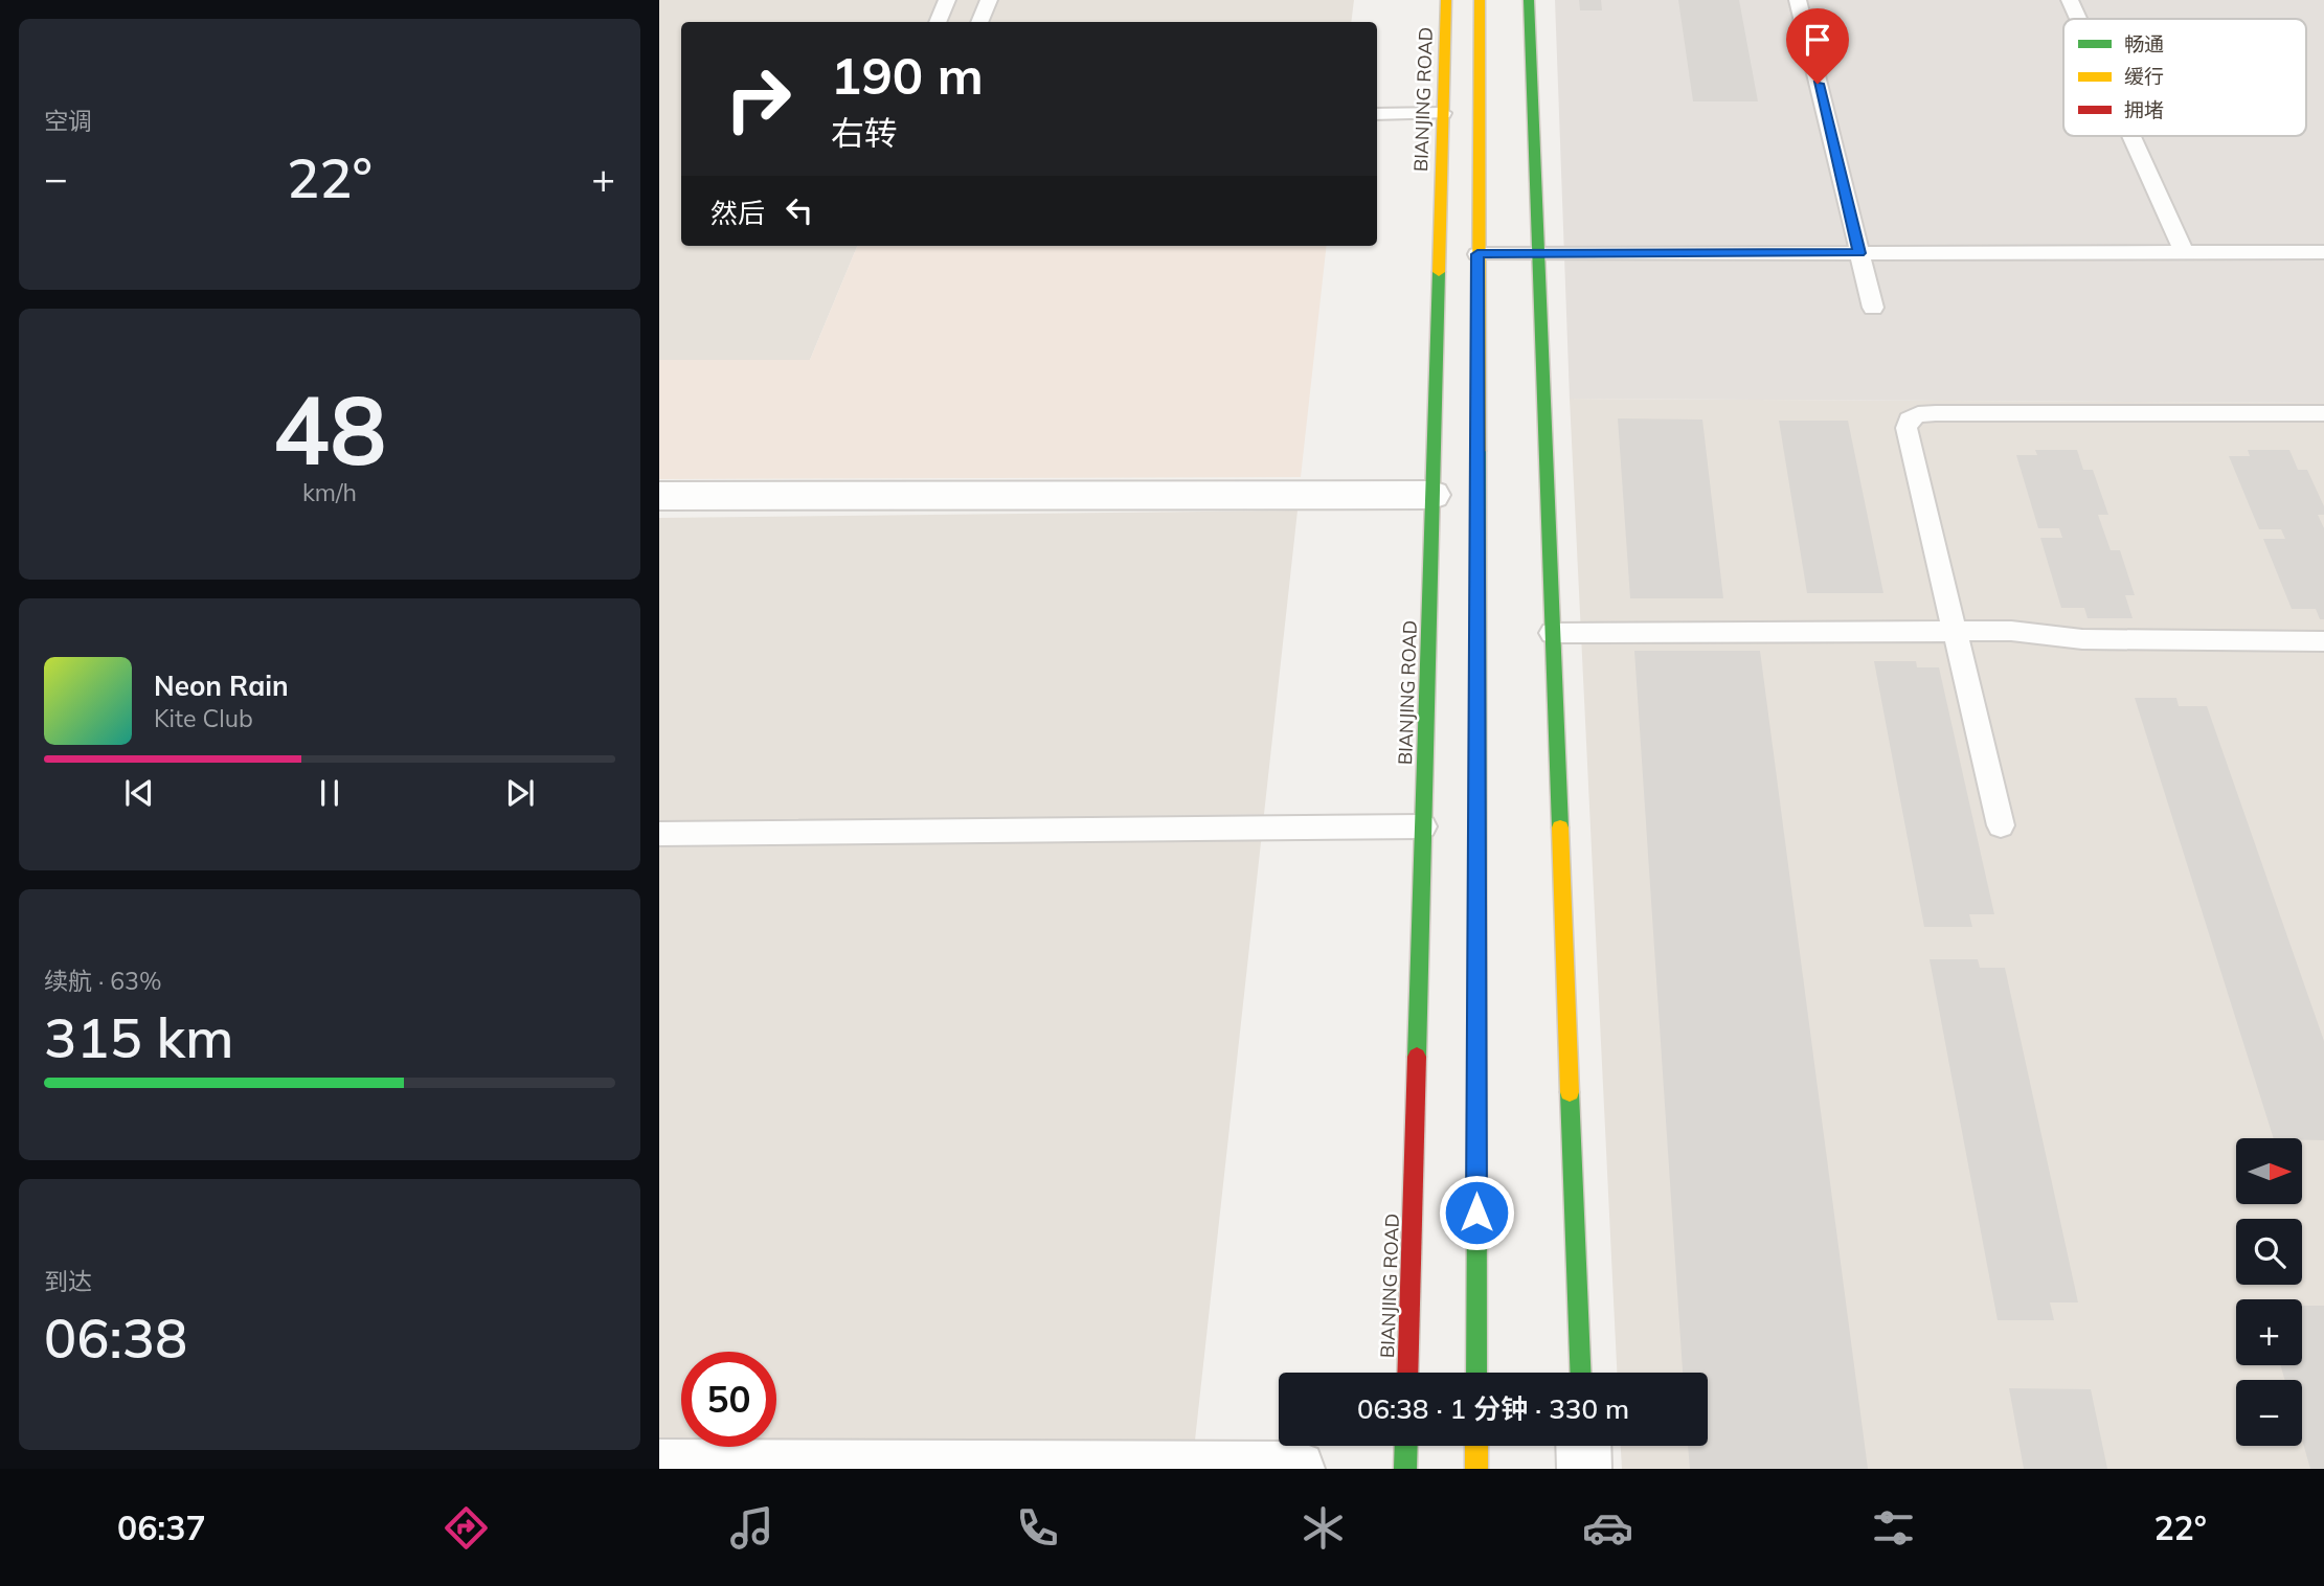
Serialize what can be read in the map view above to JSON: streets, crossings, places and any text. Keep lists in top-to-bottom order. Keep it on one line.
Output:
{"streets":{"main road":["BIANJING ROAD"]},"legend":["畅通","缓行","拥堵"],"north":"right","page":{"tile":["空调",["48","km/h"],["续航 · 63%","315 km"],["到达","06:38"]],"turn":["190 m","右转"],"heat":["−","22°","+"],"then":"然后","song":["Neon Rain","Kite Club"],"map_buttons":["+","−"],"limit":"50","trip":"06:38 · 1 分钟 · 330 m","tabs":["06:37","22°"]}}
